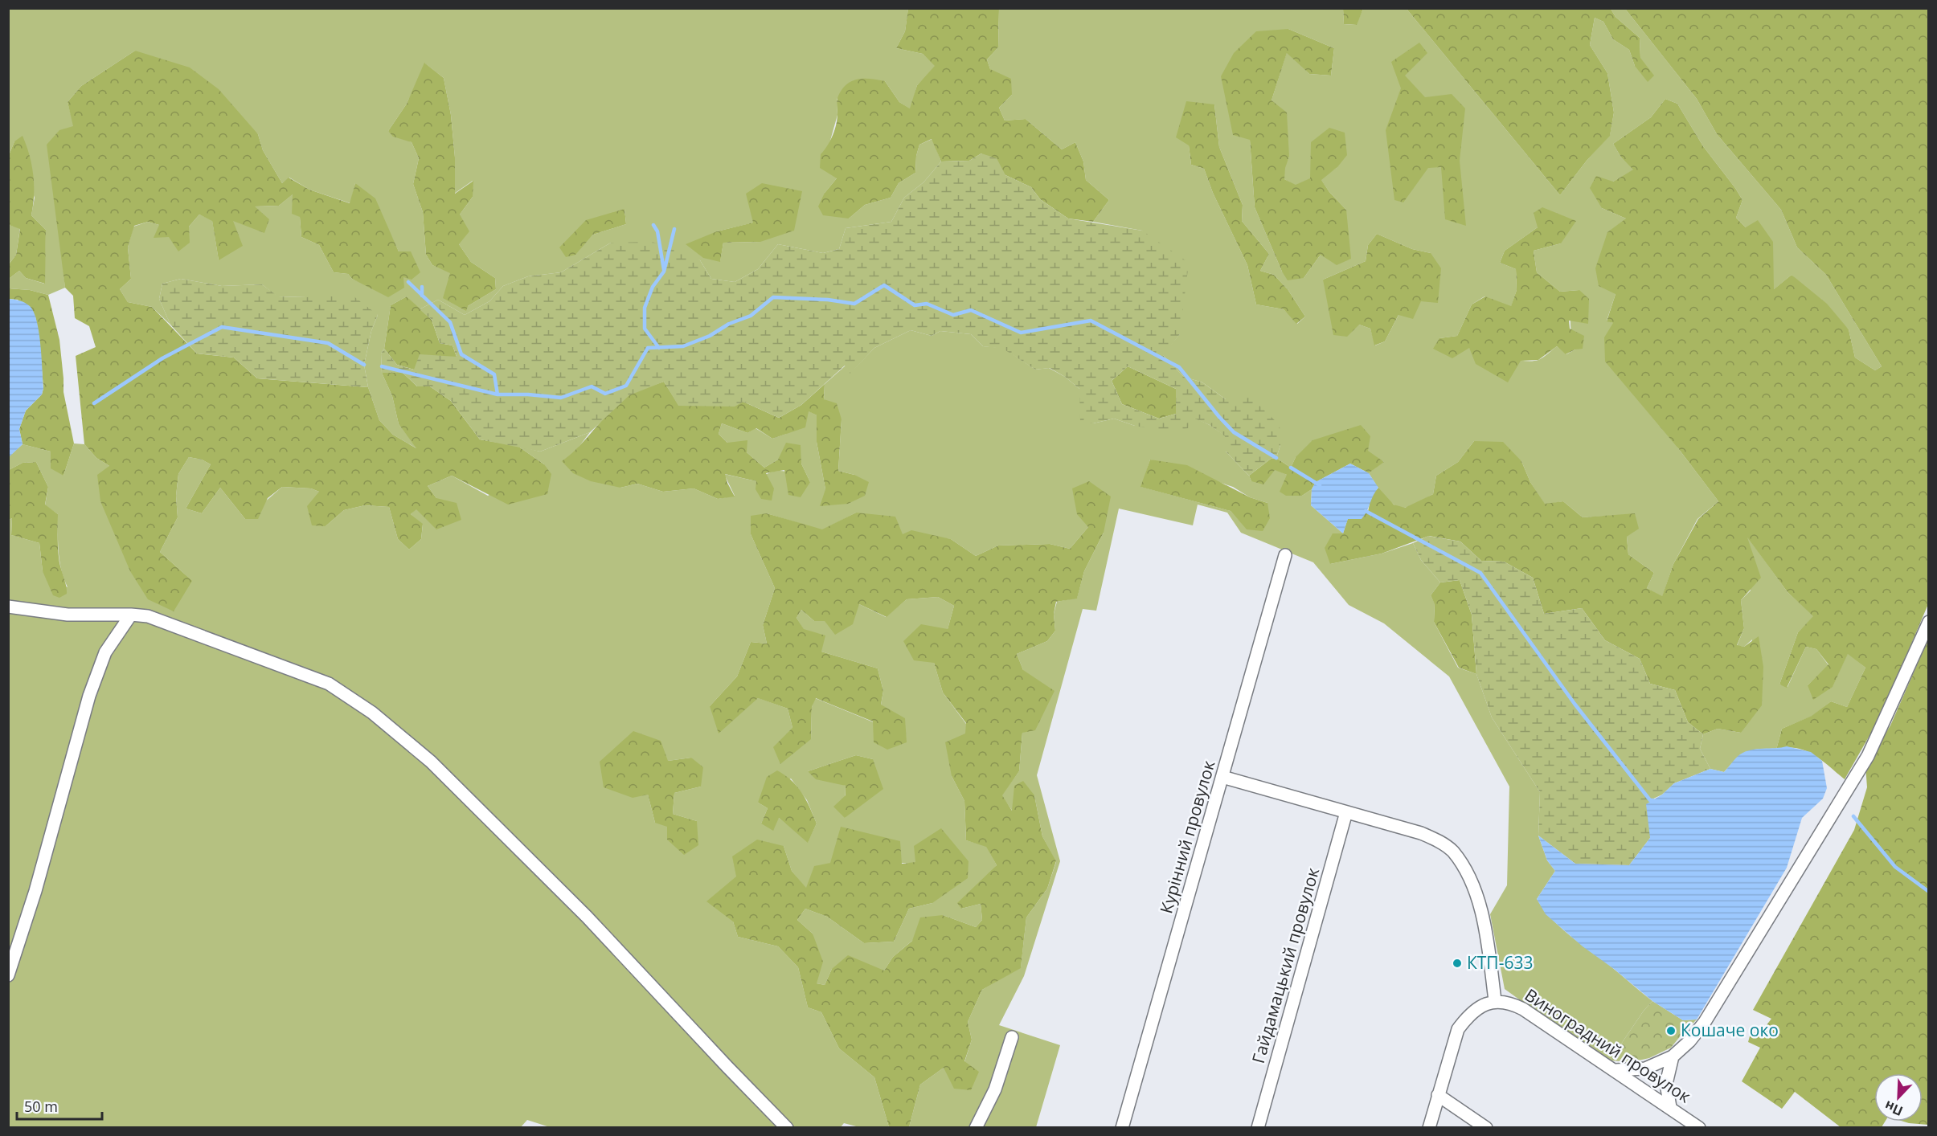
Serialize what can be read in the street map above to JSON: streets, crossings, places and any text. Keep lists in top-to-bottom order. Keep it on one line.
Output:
{"streets":{"street":["Курінний провулок","Гайдамацький провулок","Виноградний провулок"]},"places":["КТП-633","Кошаче око"],"scale_bar":"50 m","north":"bottom left"}
